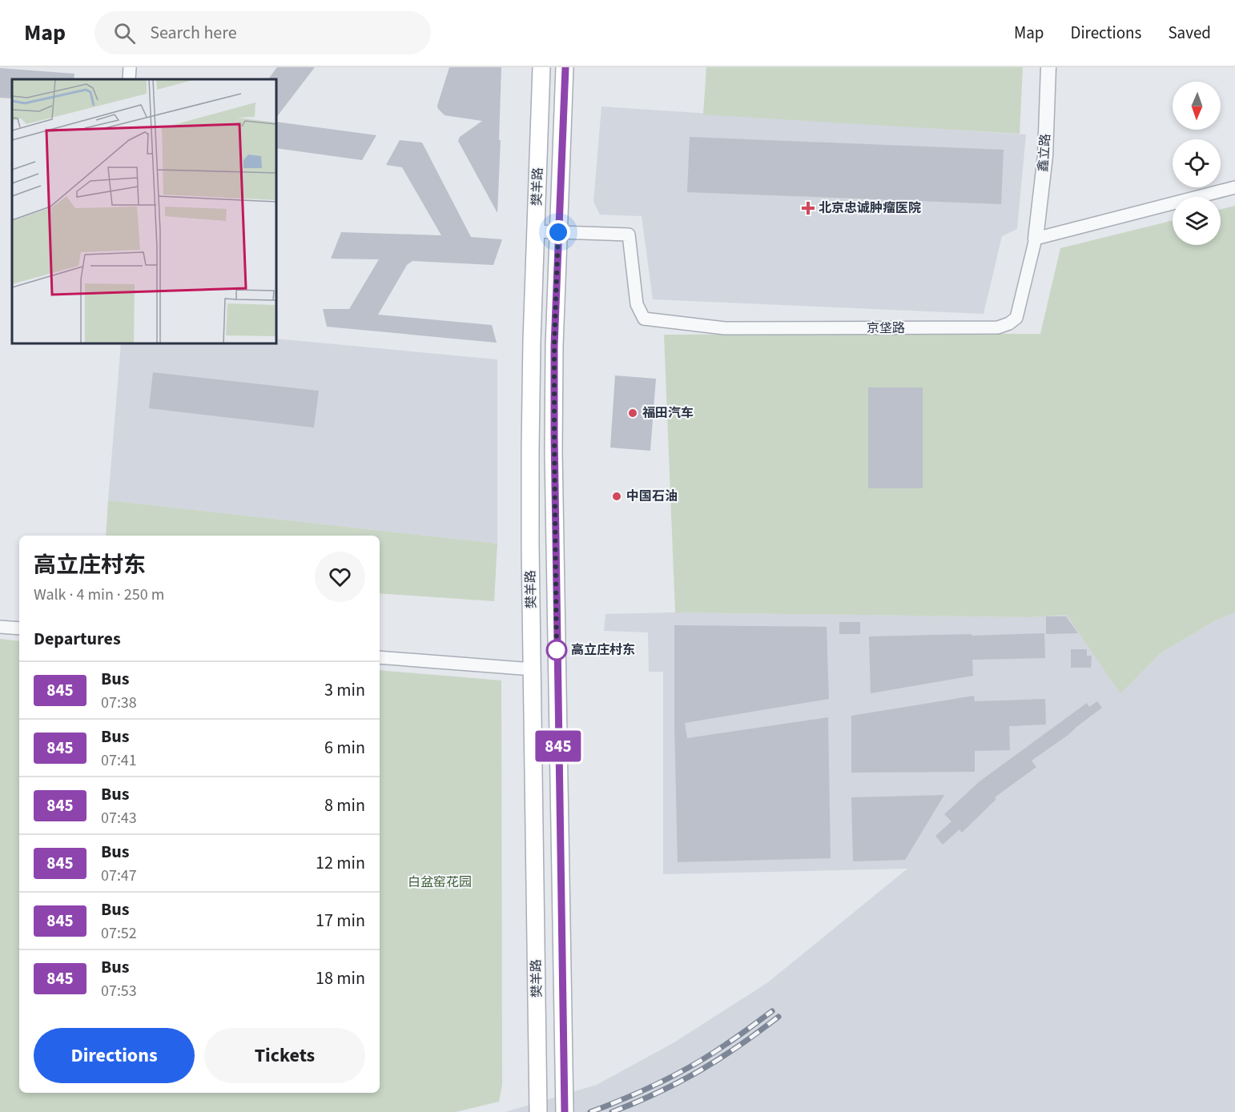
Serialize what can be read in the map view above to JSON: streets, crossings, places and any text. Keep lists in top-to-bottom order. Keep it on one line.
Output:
{"streets":{"main road":["樊羊路"],"street":["鑫立路","京垡路"]},"crossings":[["鑫立路","京垡路"],["樊羊路","京垡路"]],"parks":["白盆窑花园"],"places":{"health":["北京忠诚肿瘤医院"],"other":["福田汽车","中国石油","高立庄村东"]},"lines":["bus line 845"],"north":"bottom","page":{"header":"Map","search":"Search here","nav":["Map","Directions","Saved"],"on_map":"845","heading":[["高立庄村东","Walk · 4 min · 250 m"],"Departures"],"list":[{"mark":"845","name":"Bus","note":"07:38","value":"3 min"},{"mark":"845","name":"Bus","note":"07:41","value":"6 min"},{"mark":"845","name":"Bus","note":"07:43","value":"8 min"},{"mark":"845","name":"Bus","note":"07:47","value":"12 min"},{"mark":"845","name":"Bus","note":"07:52","value":"17 min"},{"mark":"845","name":"Bus","note":"07:53","value":"18 min"}],"buttons":["Directions","Tickets"]}}
